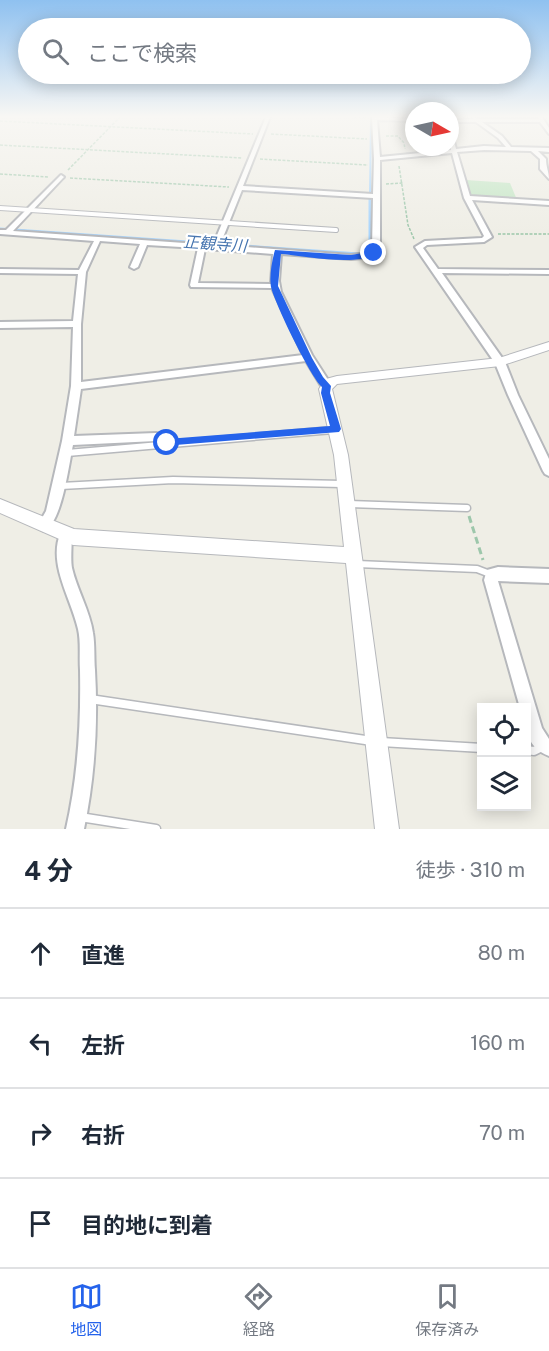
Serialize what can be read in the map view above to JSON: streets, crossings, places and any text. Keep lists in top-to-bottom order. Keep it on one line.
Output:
{"water":["正観寺川"],"north":"right","page":{"search":"ここで検索","heading":["4 分","徒歩 · 310 m"],"list":[["直進","80 m"],["左折","160 m"],["右折","70 m"],"目的地に到着"],"nav":["地図","経路","保存済み"]}}
